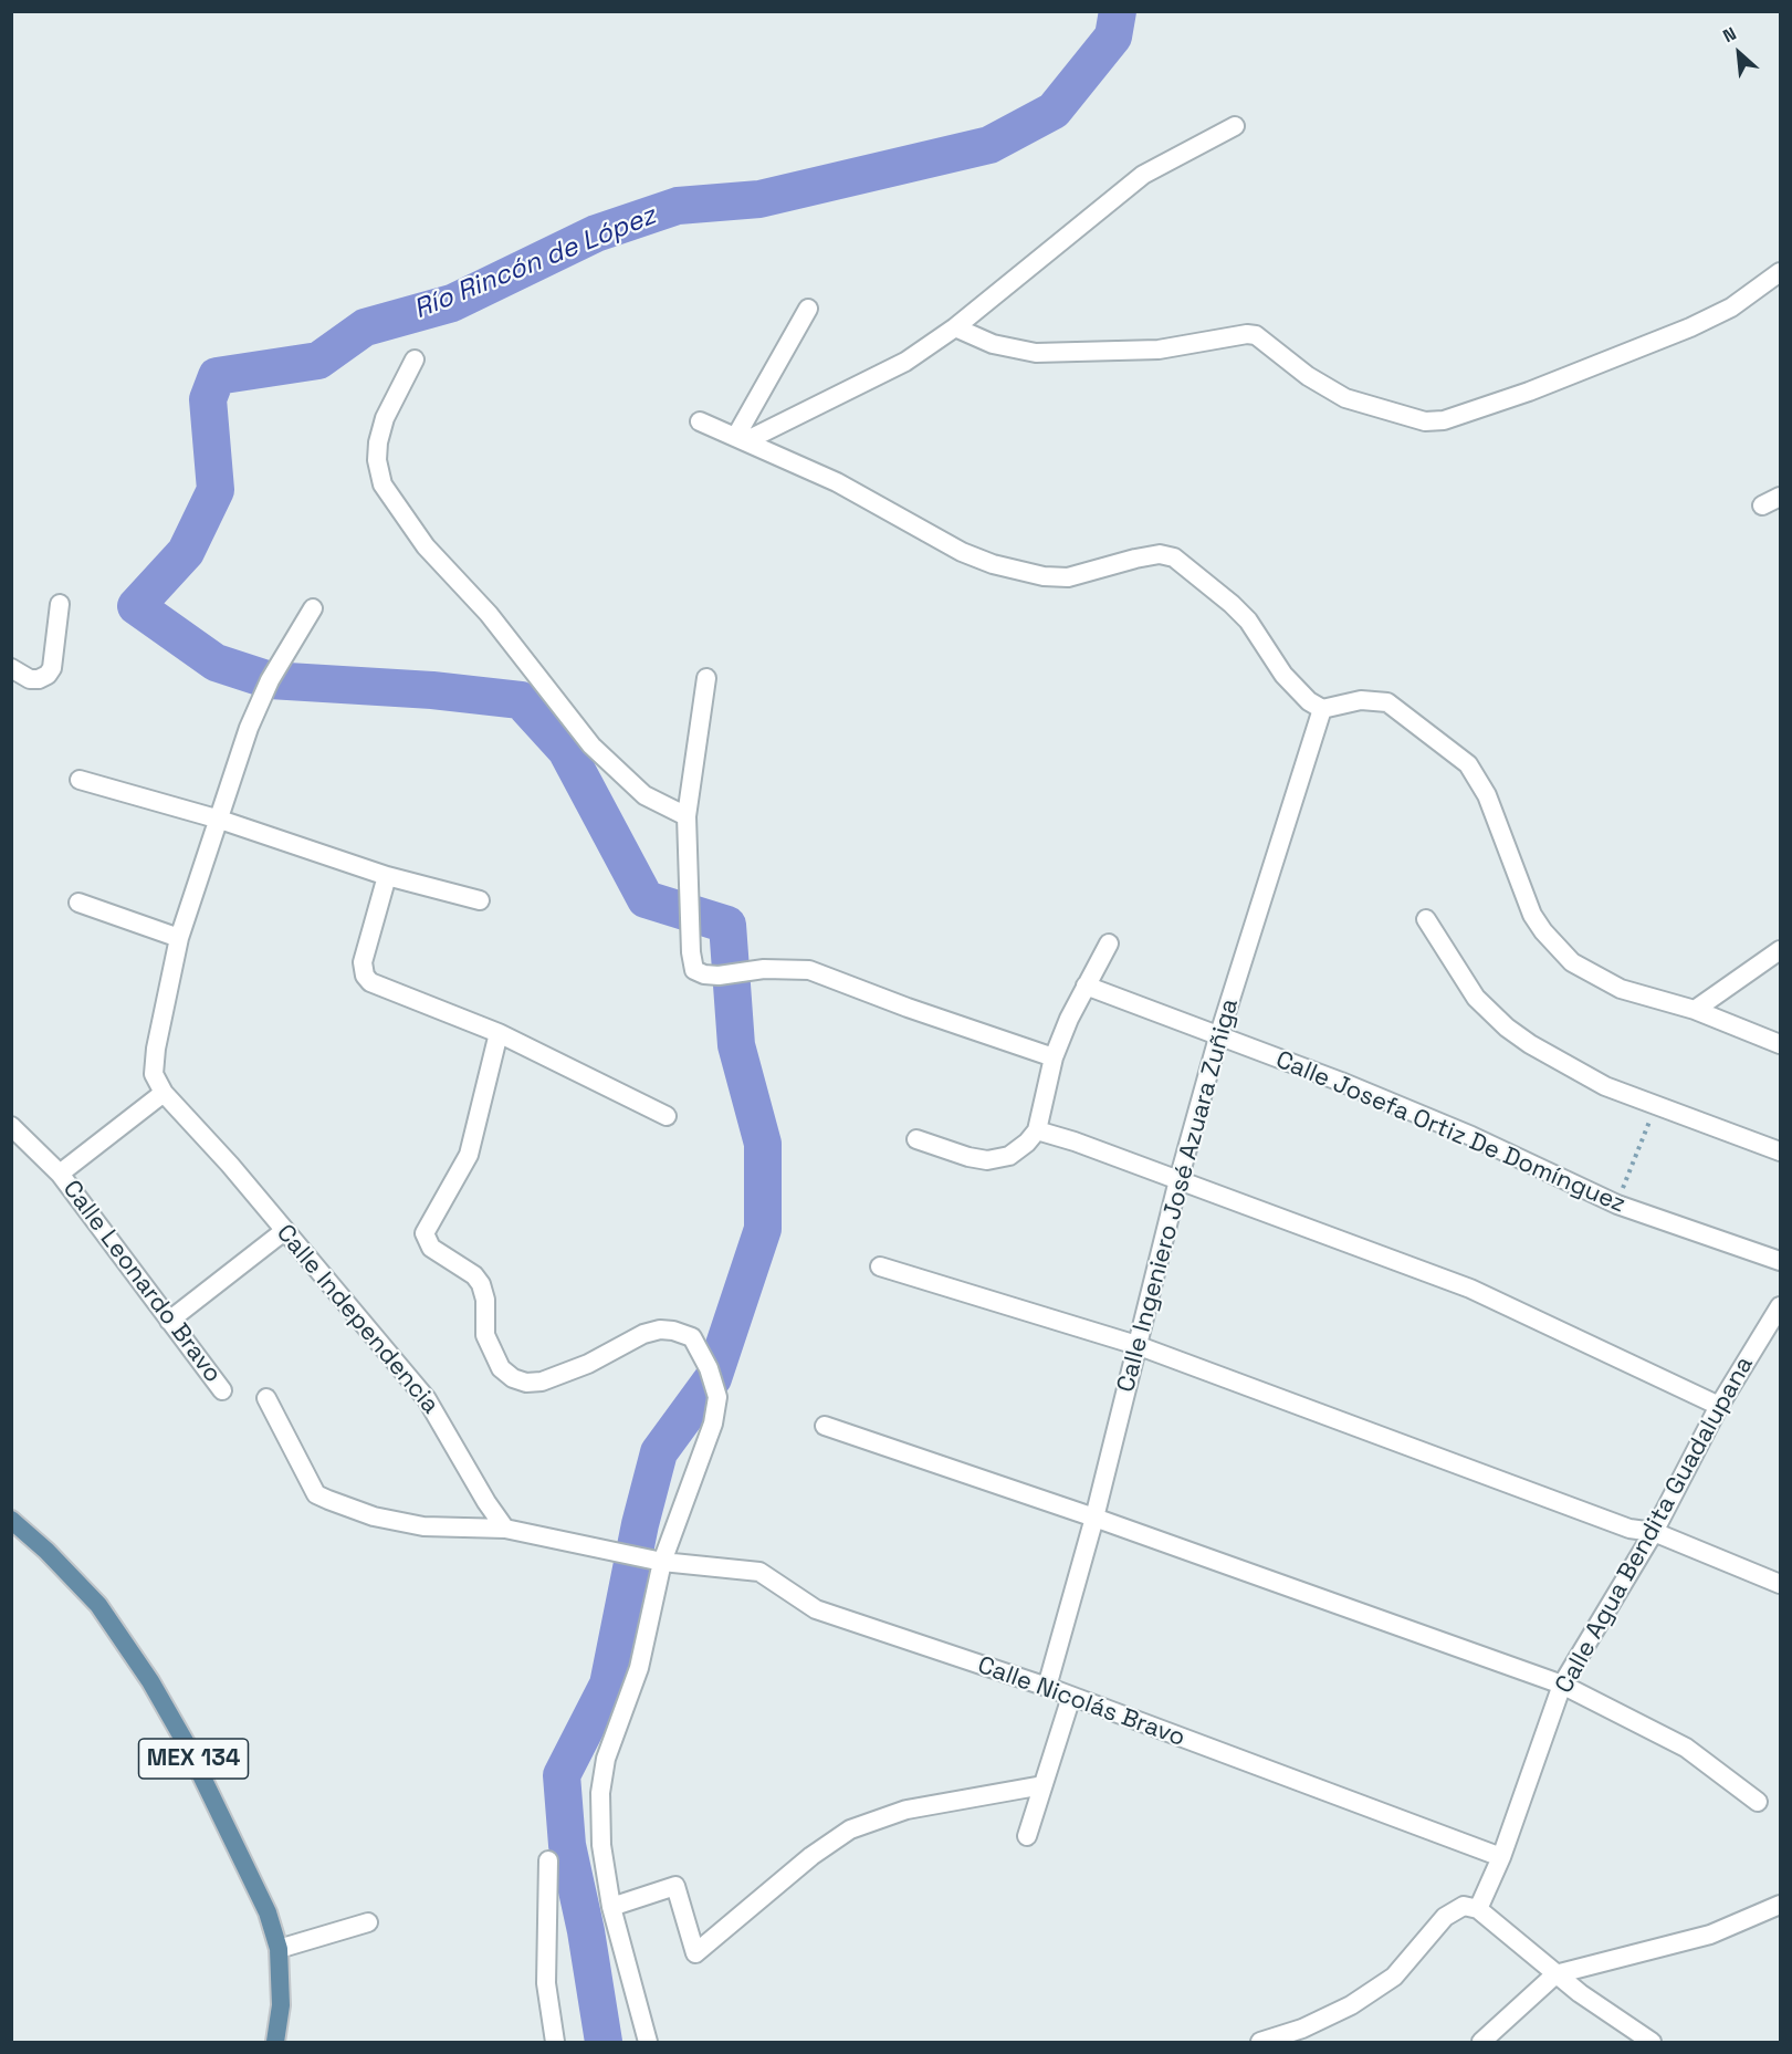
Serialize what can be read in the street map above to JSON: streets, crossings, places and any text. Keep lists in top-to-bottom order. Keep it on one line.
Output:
{"streets":{"main road":["MEX 134"],"street":["Calle Josefa Ortiz De Domínguez","Calle Ingeniero José Azuara Zuñiga","Calle Leonardo Bravo","Calle Independencia","Calle Agua Bendita Guadalupana","Calle Nicolás Bravo"]},"crossings":[["Calle Josefa Ortiz De Domínguez","Calle Ingeniero José Azuara Zuñiga"],["Calle Ingeniero José Azuara Zuñiga","Calle Nicolás Bravo"],["Calle Agua Bendita Guadalupana","Calle Nicolás Bravo"]],"water":["Río Rincón de López"],"north":"top left"}
